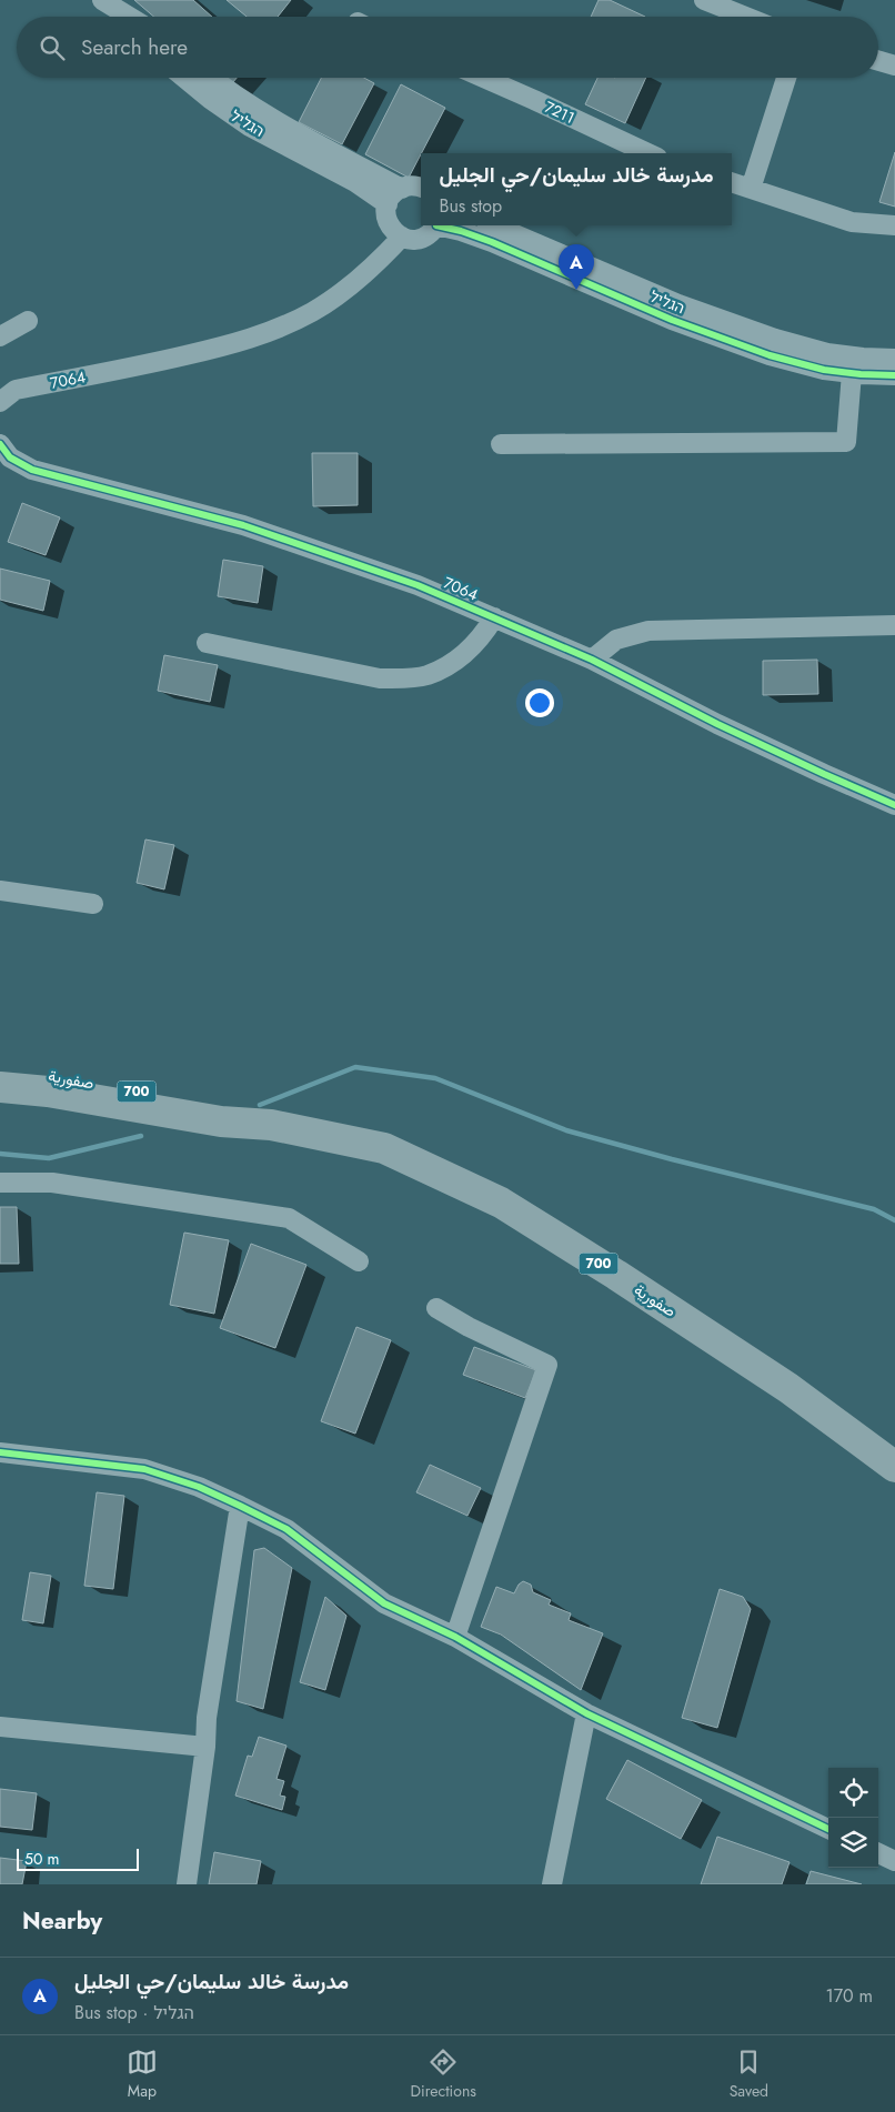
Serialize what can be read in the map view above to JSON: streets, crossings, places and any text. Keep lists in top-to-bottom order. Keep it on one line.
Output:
{"streets":{"main road":["صفورية","700"],"street":["7211","הגליל","7064"]},"scale_bar":"50 m","page":{"search":"Search here","popup":["مدرسة خالد سليمان/حي الجليل","Bus stop"],"pins":"A","scale":"50 m","heading":"Nearby","list":[{"mark":"A","name":"مدرسة خالد سليمان/حي الجليل","note":"Bus stop · הגליל","value":"170 m"}],"nav":["Map","Directions","Saved"]}}
